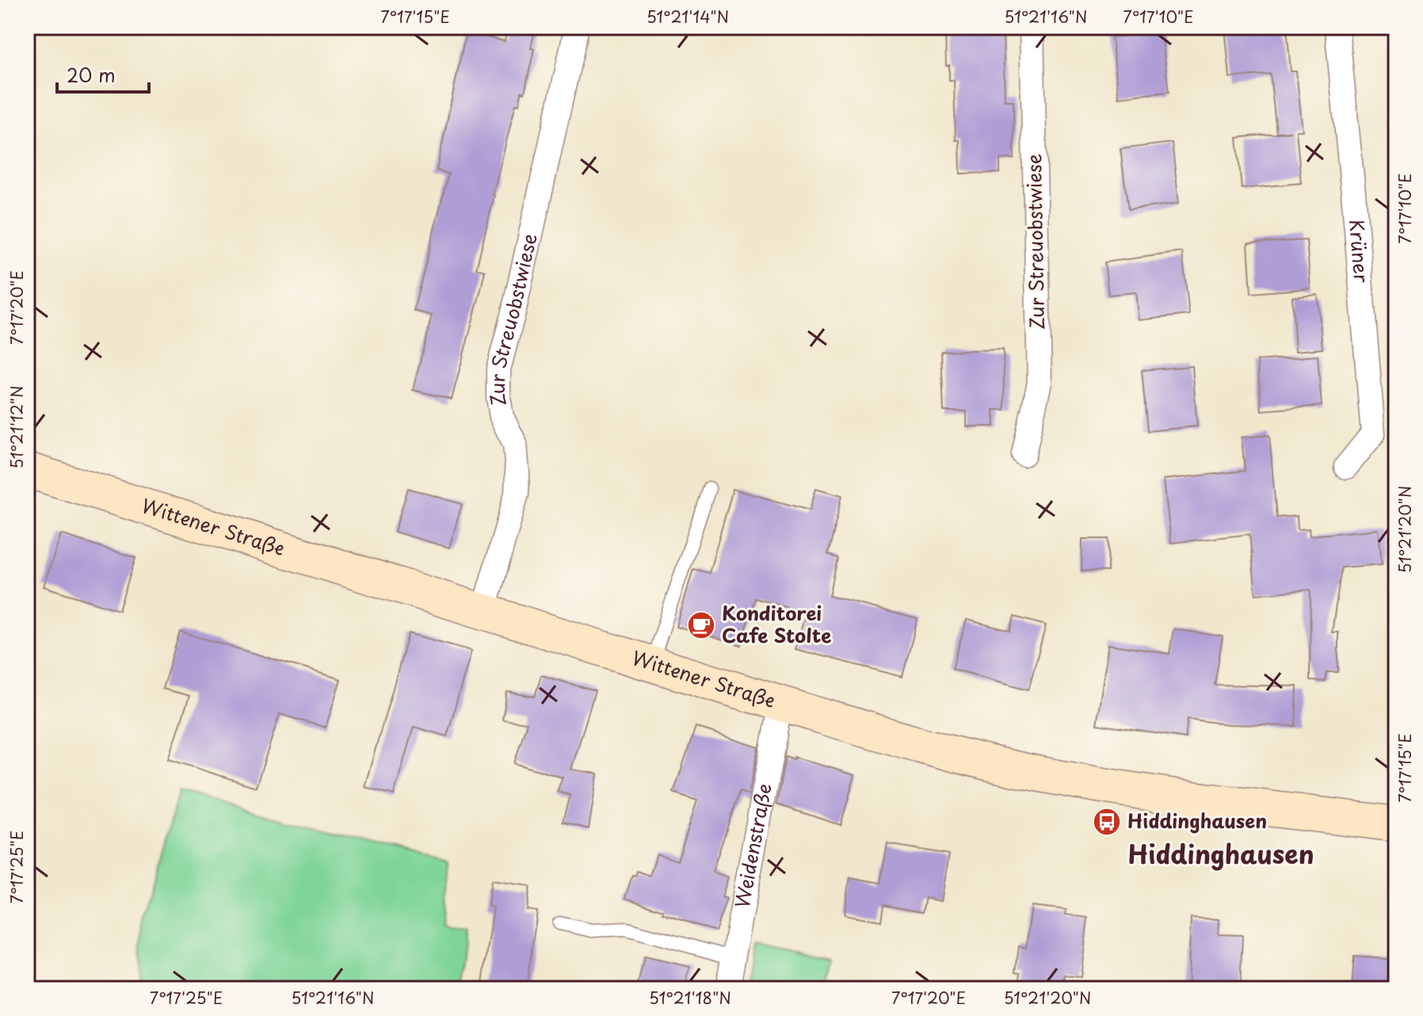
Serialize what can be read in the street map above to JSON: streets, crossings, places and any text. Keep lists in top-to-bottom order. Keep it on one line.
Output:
{"streets":{"main road":["Wittener Straße"],"street":["Zur Streuobstwiese","Krüner","Weidenstraße"]},"crossings":[["Zur Streuobstwiese","Wittener Straße"],["Wittener Straße","Weidenstraße"]],"districts":["Hiddinghausen"],"places":{"cafe":["Konditorei Cafe Stolte"],"bus stop":["Hiddinghausen"]},"scale_bar":"20 m","coordinates":["7°17'15\"E","51°21'14\"N","51°21'16\"N","7°17'10\"E","7°17'20\"E","51°21'12\"N","51°21'20\"N","7°17'25\"E","51°21'18\"N"]}
